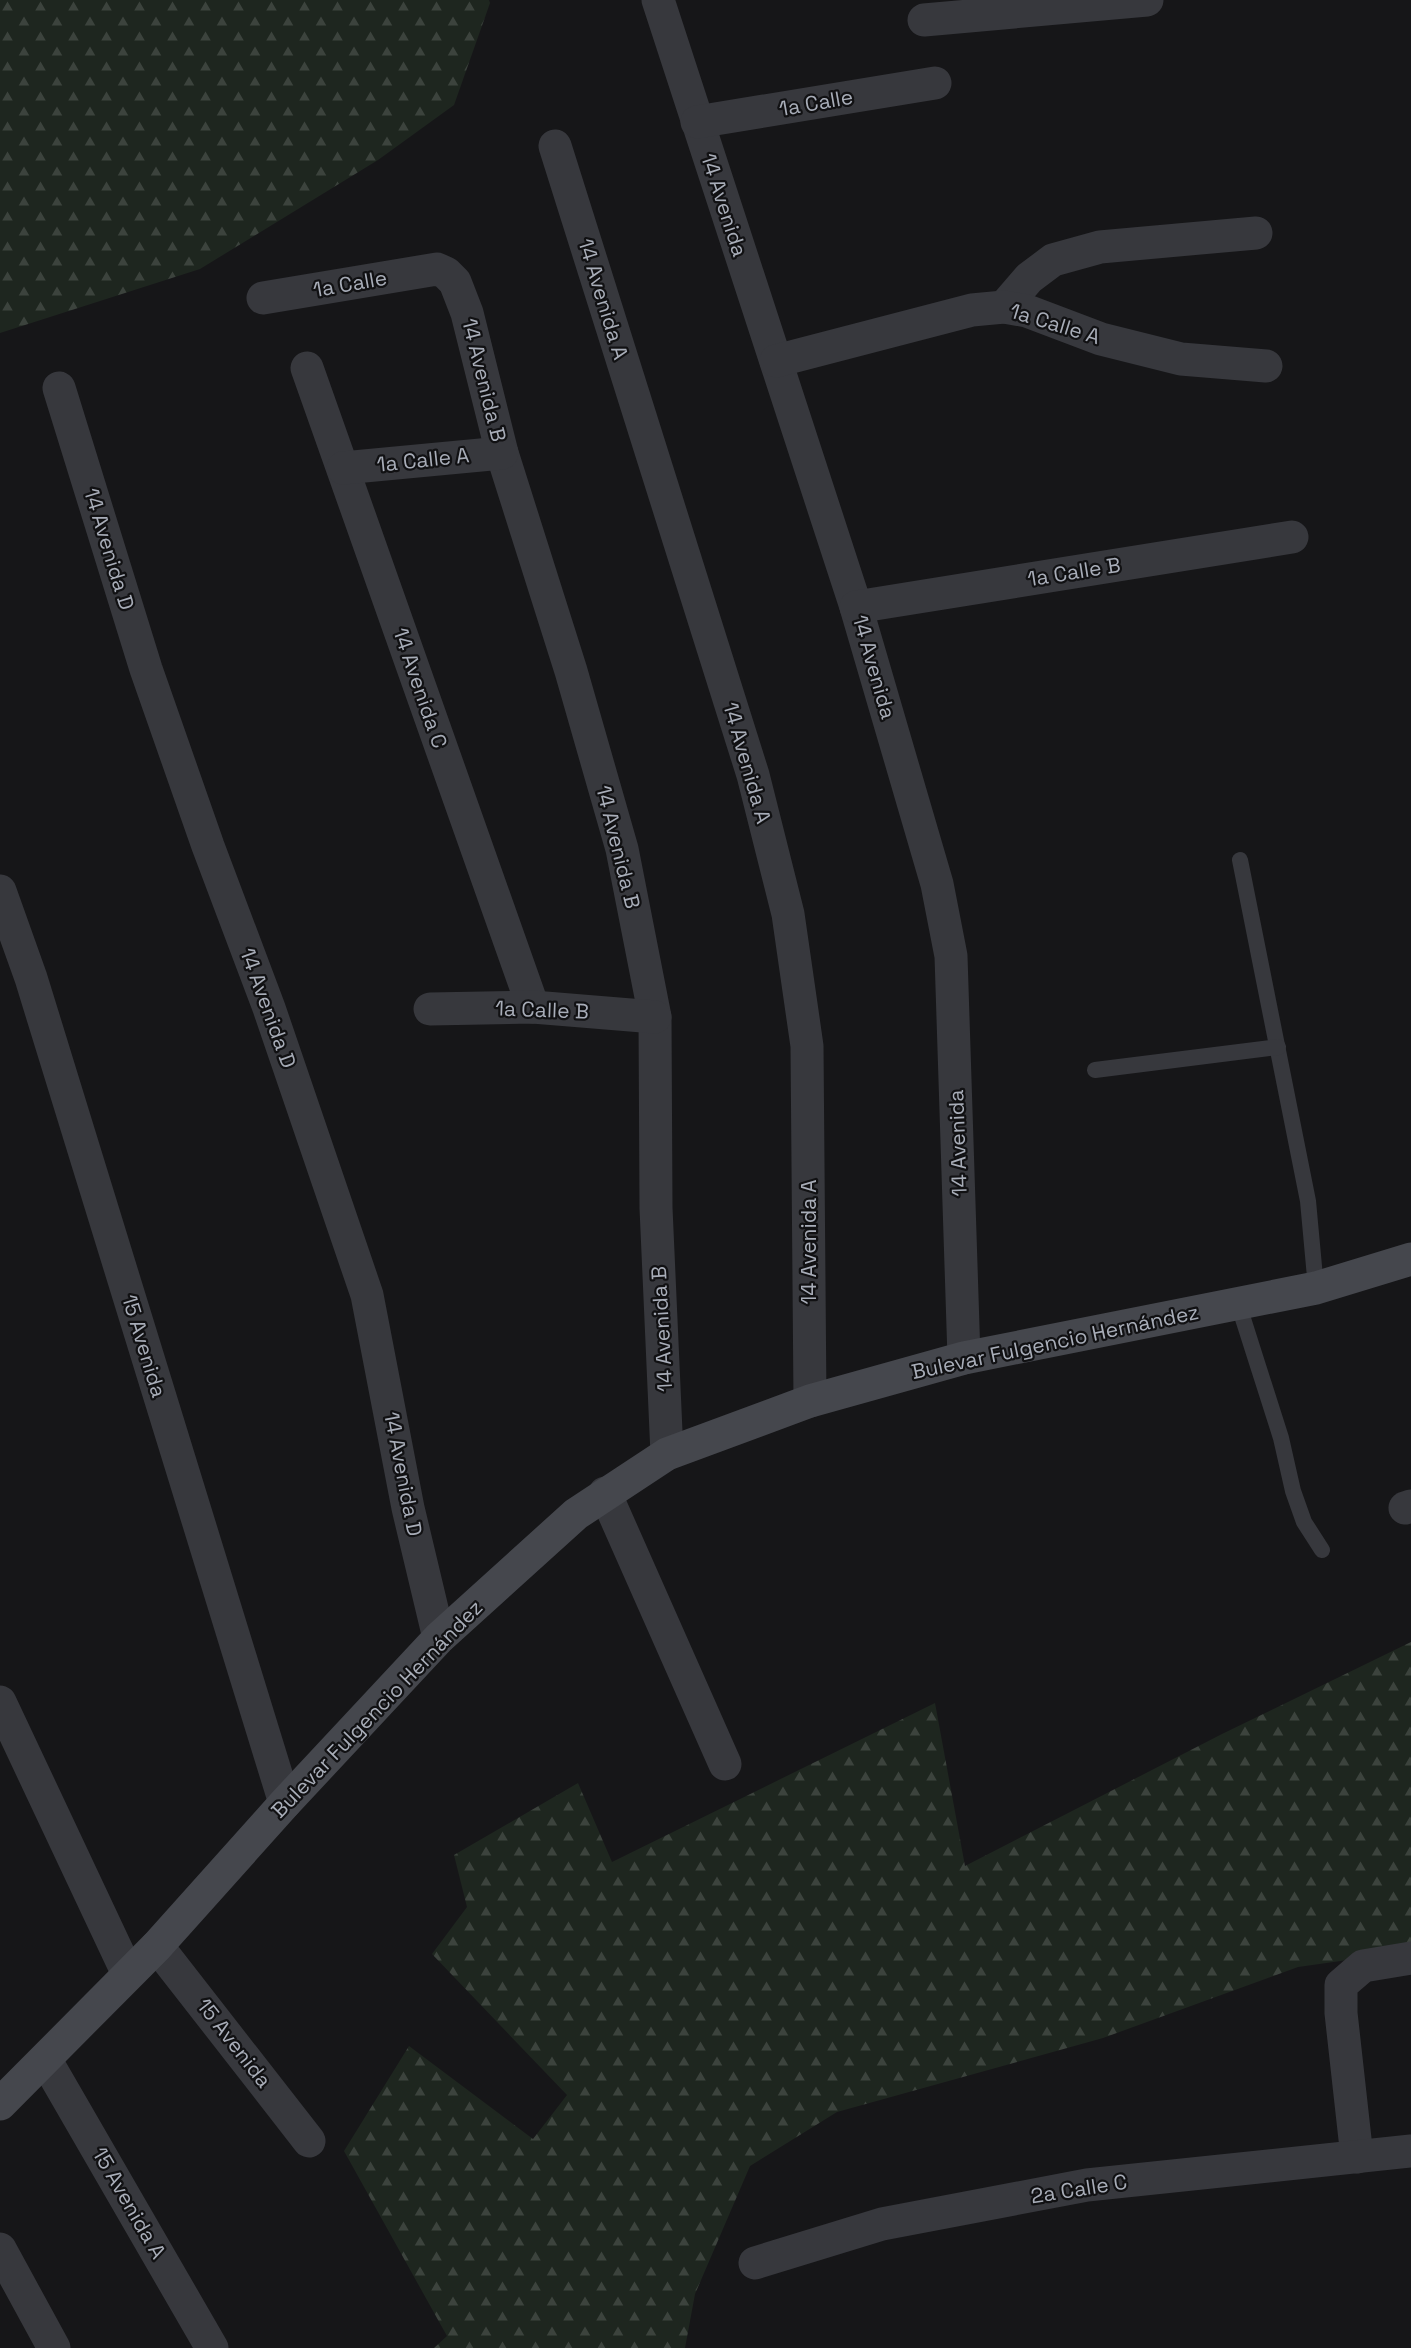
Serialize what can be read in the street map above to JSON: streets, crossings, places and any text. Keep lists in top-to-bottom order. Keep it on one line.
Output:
{"streets":{"street":["1a Calle","14 Avenida","14 Avenida A","1a Calle A","14 Avenida B","14 Avenida D","1a Calle B","14 Avenida C","Bulevar Fulgencio Hernández","15 Avenida","2a Calle C","15 Avenida A"]},"crossings":[["1a Calle","14 Avenida"],["1a Calle","14 Avenida B"],["14 Avenida","1a Calle A"],["14 Avenida","1a Calle B"],["14 Avenida","Bulevar Fulgencio Hernández"],["14 Avenida A","Bulevar Fulgencio Hernández"],["1a Calle A","14 Avenida B"],["1a Calle A","14 Avenida C"],["14 Avenida B","1a Calle B"],["14 Avenida B","Bulevar Fulgencio Hernández"],["14 Avenida D","Bulevar Fulgencio Hernández"],["1a Calle B","14 Avenida C"],["Bulevar Fulgencio Hernández","15 Avenida"],["Bulevar Fulgencio Hernández","15 Avenida A"]]}
